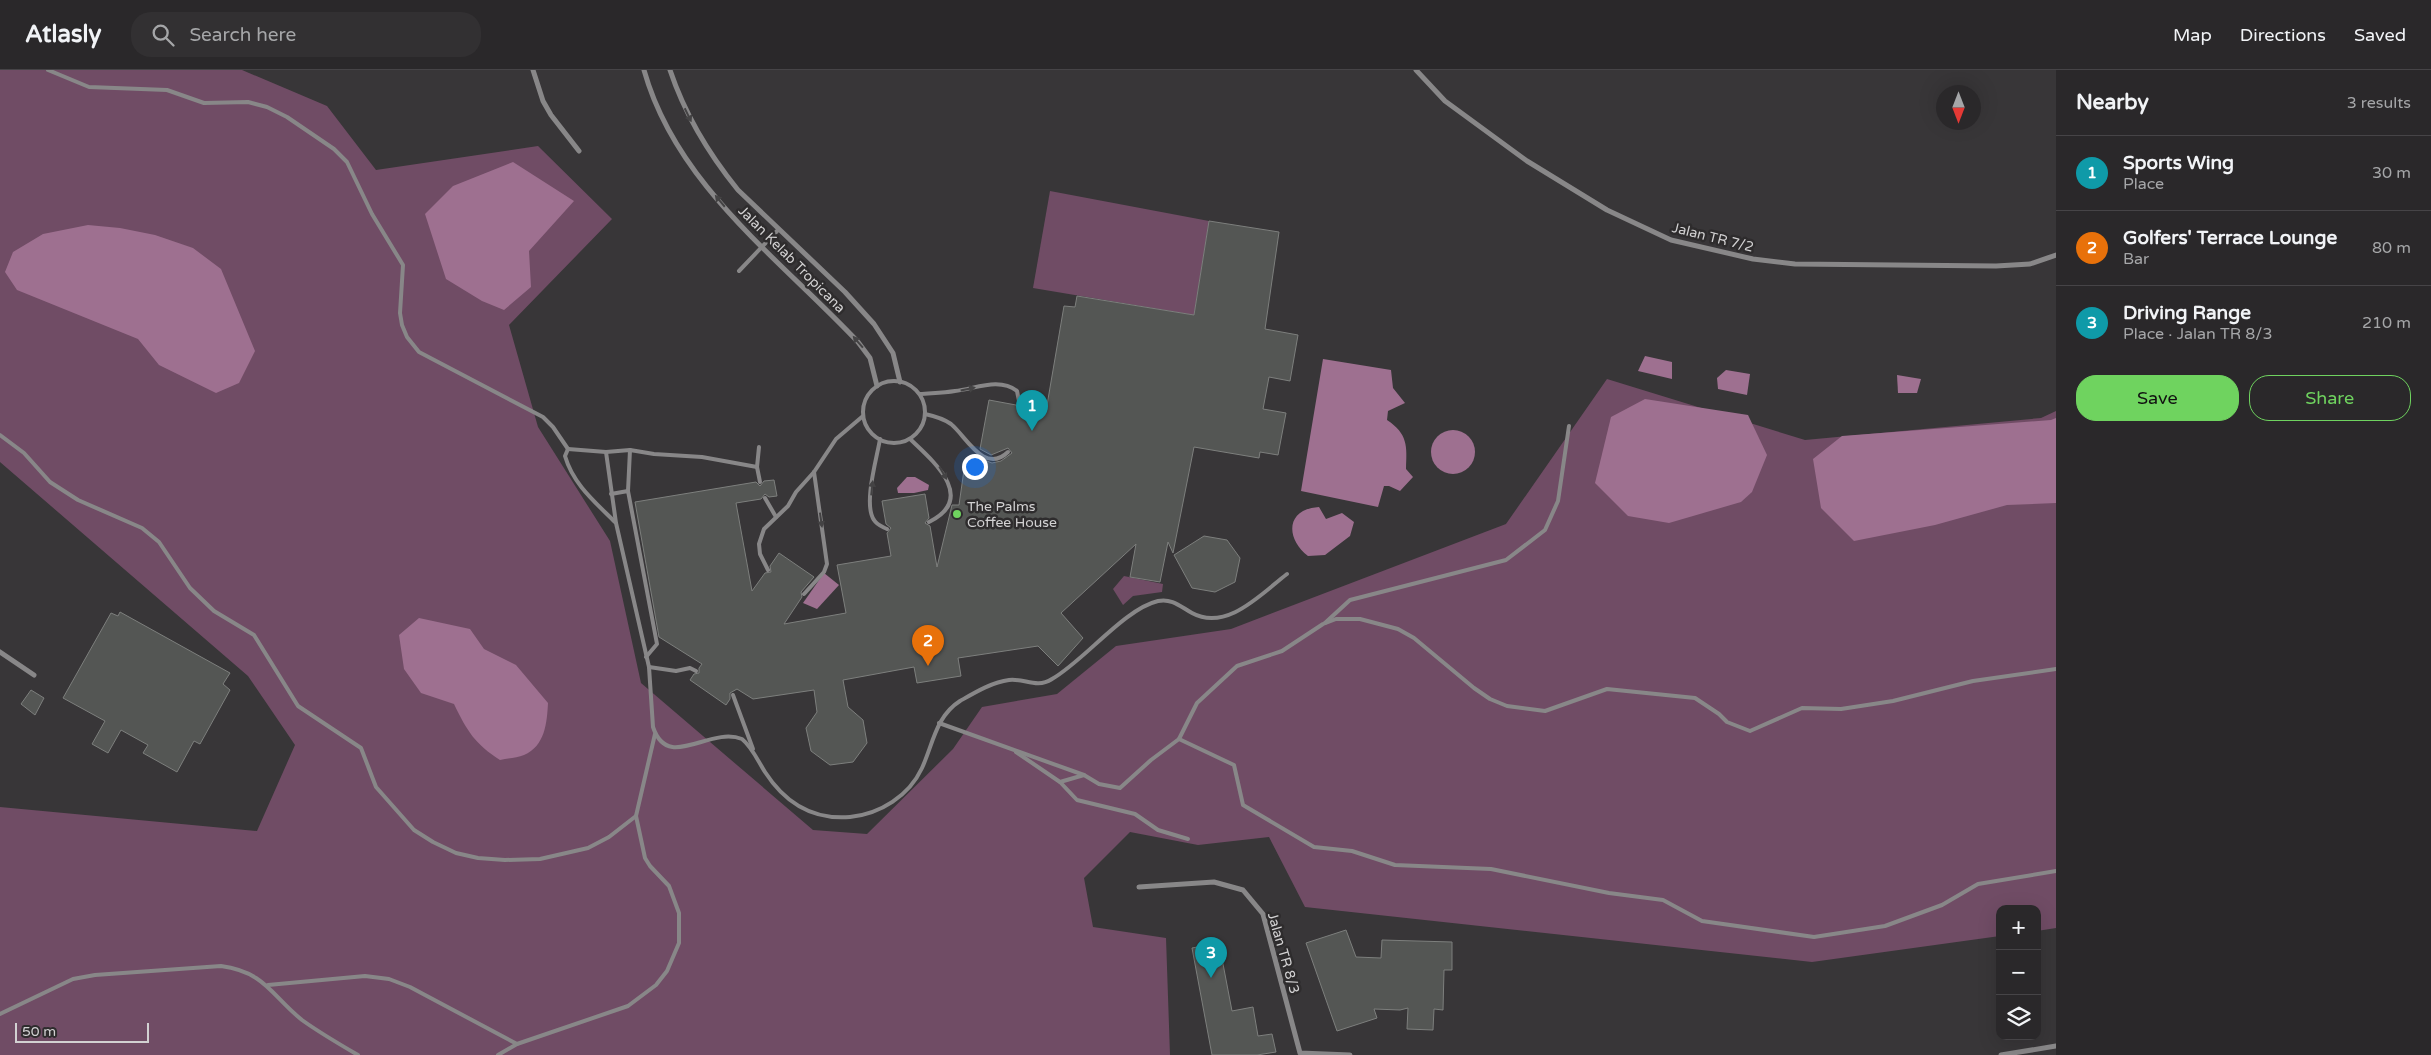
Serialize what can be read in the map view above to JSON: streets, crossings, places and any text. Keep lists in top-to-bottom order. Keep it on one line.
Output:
{"streets":{"street":["Jalan TR 7/2","Jalan Kelab Tropicana","Jalan TR 8/3"]},"places":["The Palms Coffee House"],"scale_bar":"50 m","north":"bottom","page":{"header":"Atlasly","search":"Search here","nav":["Map","Directions","Saved"],"heading":["Nearby","3 results"],"list":[{"mark":"1","name":"Sports Wing","note":"Place","value":"30 m"},{"mark":"2","name":"Golfers' Terrace Lounge","note":"Bar","value":"80 m"},{"mark":"3","name":"Driving Range","note":"Place · Jalan TR 8/3","value":"210 m"}],"buttons":["Save","Share"],"pins":["1","2","3"],"map_buttons":["+","−"],"scale":"50 m"}}
